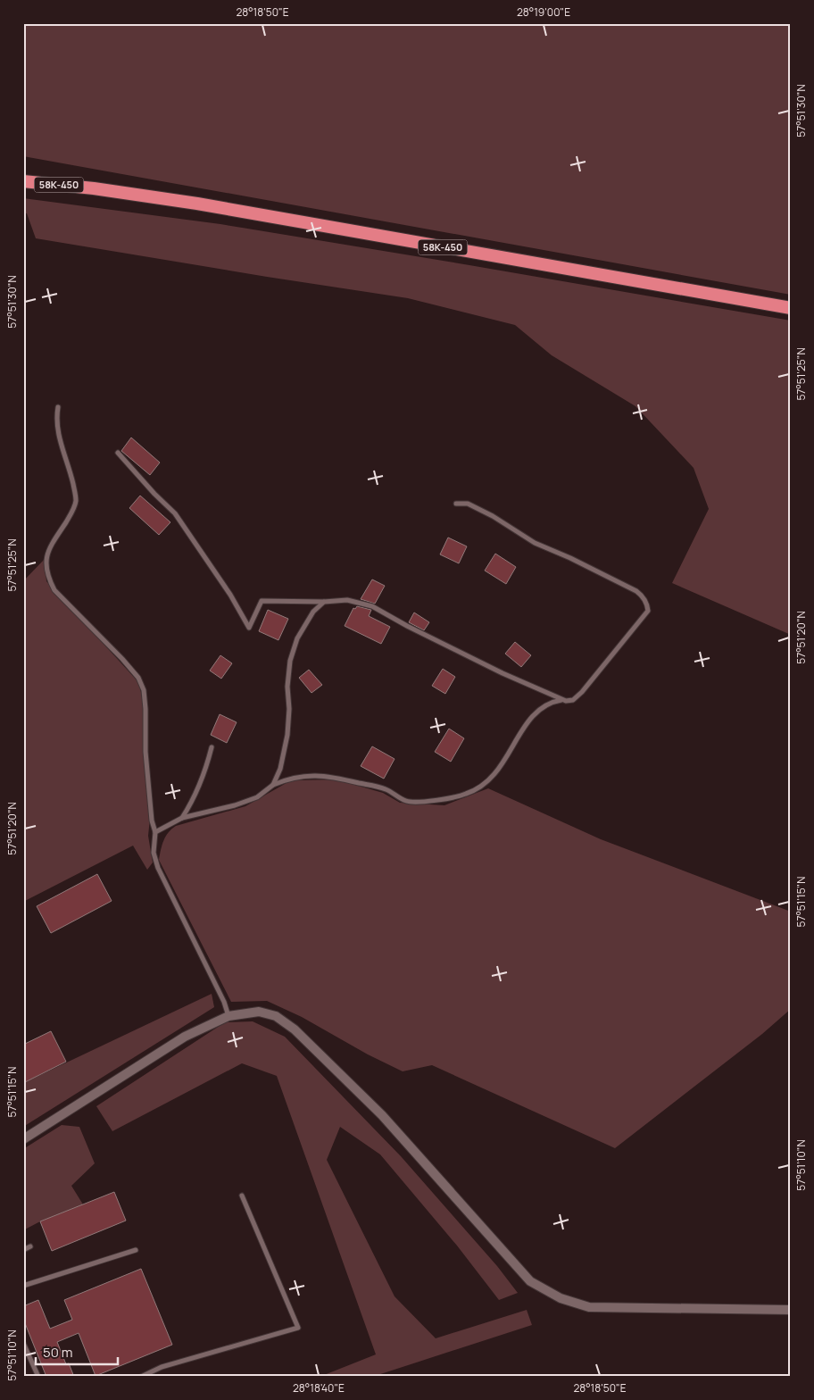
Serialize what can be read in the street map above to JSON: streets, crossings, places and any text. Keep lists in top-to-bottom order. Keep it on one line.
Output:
{"streets":{"highway":["58К-450"]},"scale_bar":"50 m","coordinates":["28°18'50\"E","28°19'00\"E","57°51'30\"N","57°51'25\"N","57°51'20\"N","57°51'15\"N","57°51'10\"N","28°18'40\"E"]}
